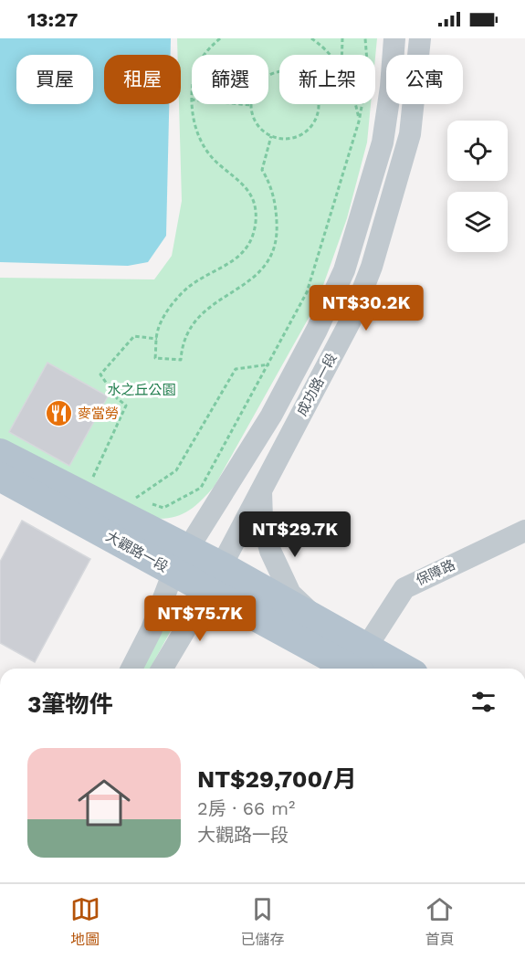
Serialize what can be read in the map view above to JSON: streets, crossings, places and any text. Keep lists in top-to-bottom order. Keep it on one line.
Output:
{"streets":{"main road":["大觀路一段"],"street":["成功路一段","保障路"]},"crossings":[["成功路一段","大觀路一段"],["大觀路一段","保障路"]],"parks":["水之丘公園"],"places":{"restaurant":["麥當勞"]},"page":{"status":"13:27","chip":["買屋","租屋","篩選","新上架","公寓"],"price":["NT$30.2K","NT$29.7K","NT$75.7K"],"heading":"3筆物件","list":[{"name":"NT$29,700/月","note":"2房 · 66 m² · 大觀路一段"}],"tabs":["地圖","已儲存","首頁"]}}
